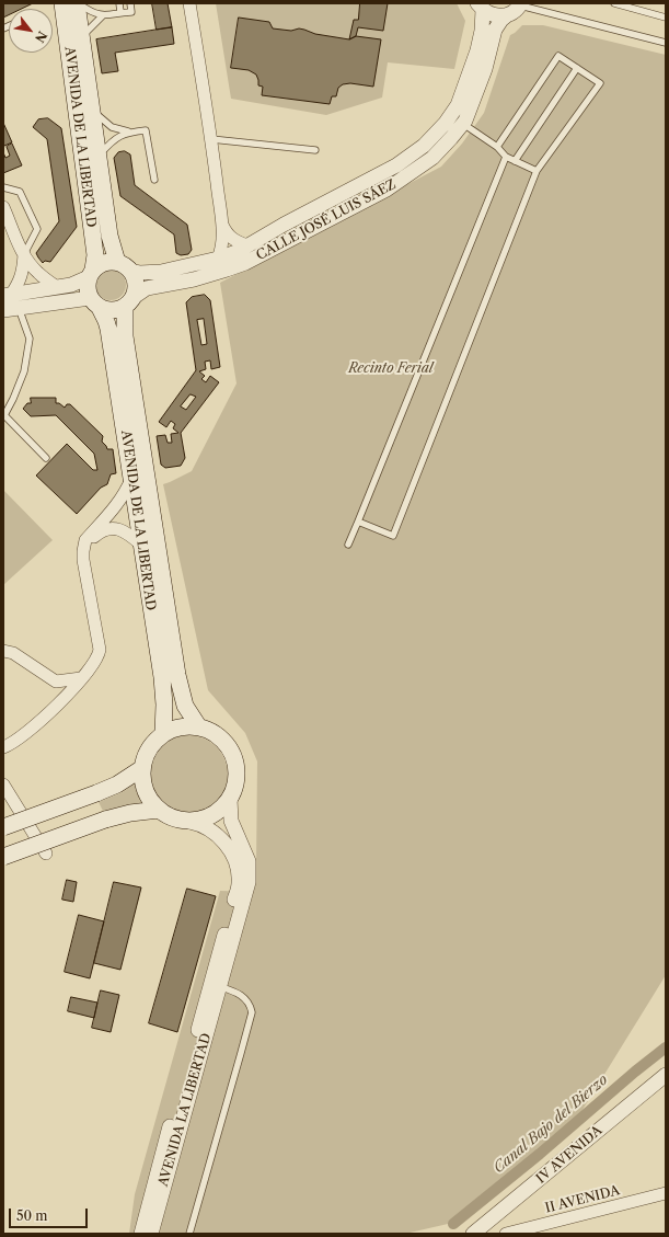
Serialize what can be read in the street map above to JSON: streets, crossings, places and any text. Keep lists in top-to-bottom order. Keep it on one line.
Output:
{"streets":{"main road":["AVENIDA DE LA LIBERTAD"],"street":["CALLE JOSÉ LUIS SÁEZ","AVENIDA LA LIBERTAD","IV AVENIDA","II AVENIDA"]},"crossings":[["AVENIDA DE LA LIBERTAD","CALLE JOSÉ LUIS SÁEZ"]],"water":["Canal Bajo del Bierzo"],"parks":["Recinto Ferial"],"scale_bar":"50 m","north":"bottom right"}
